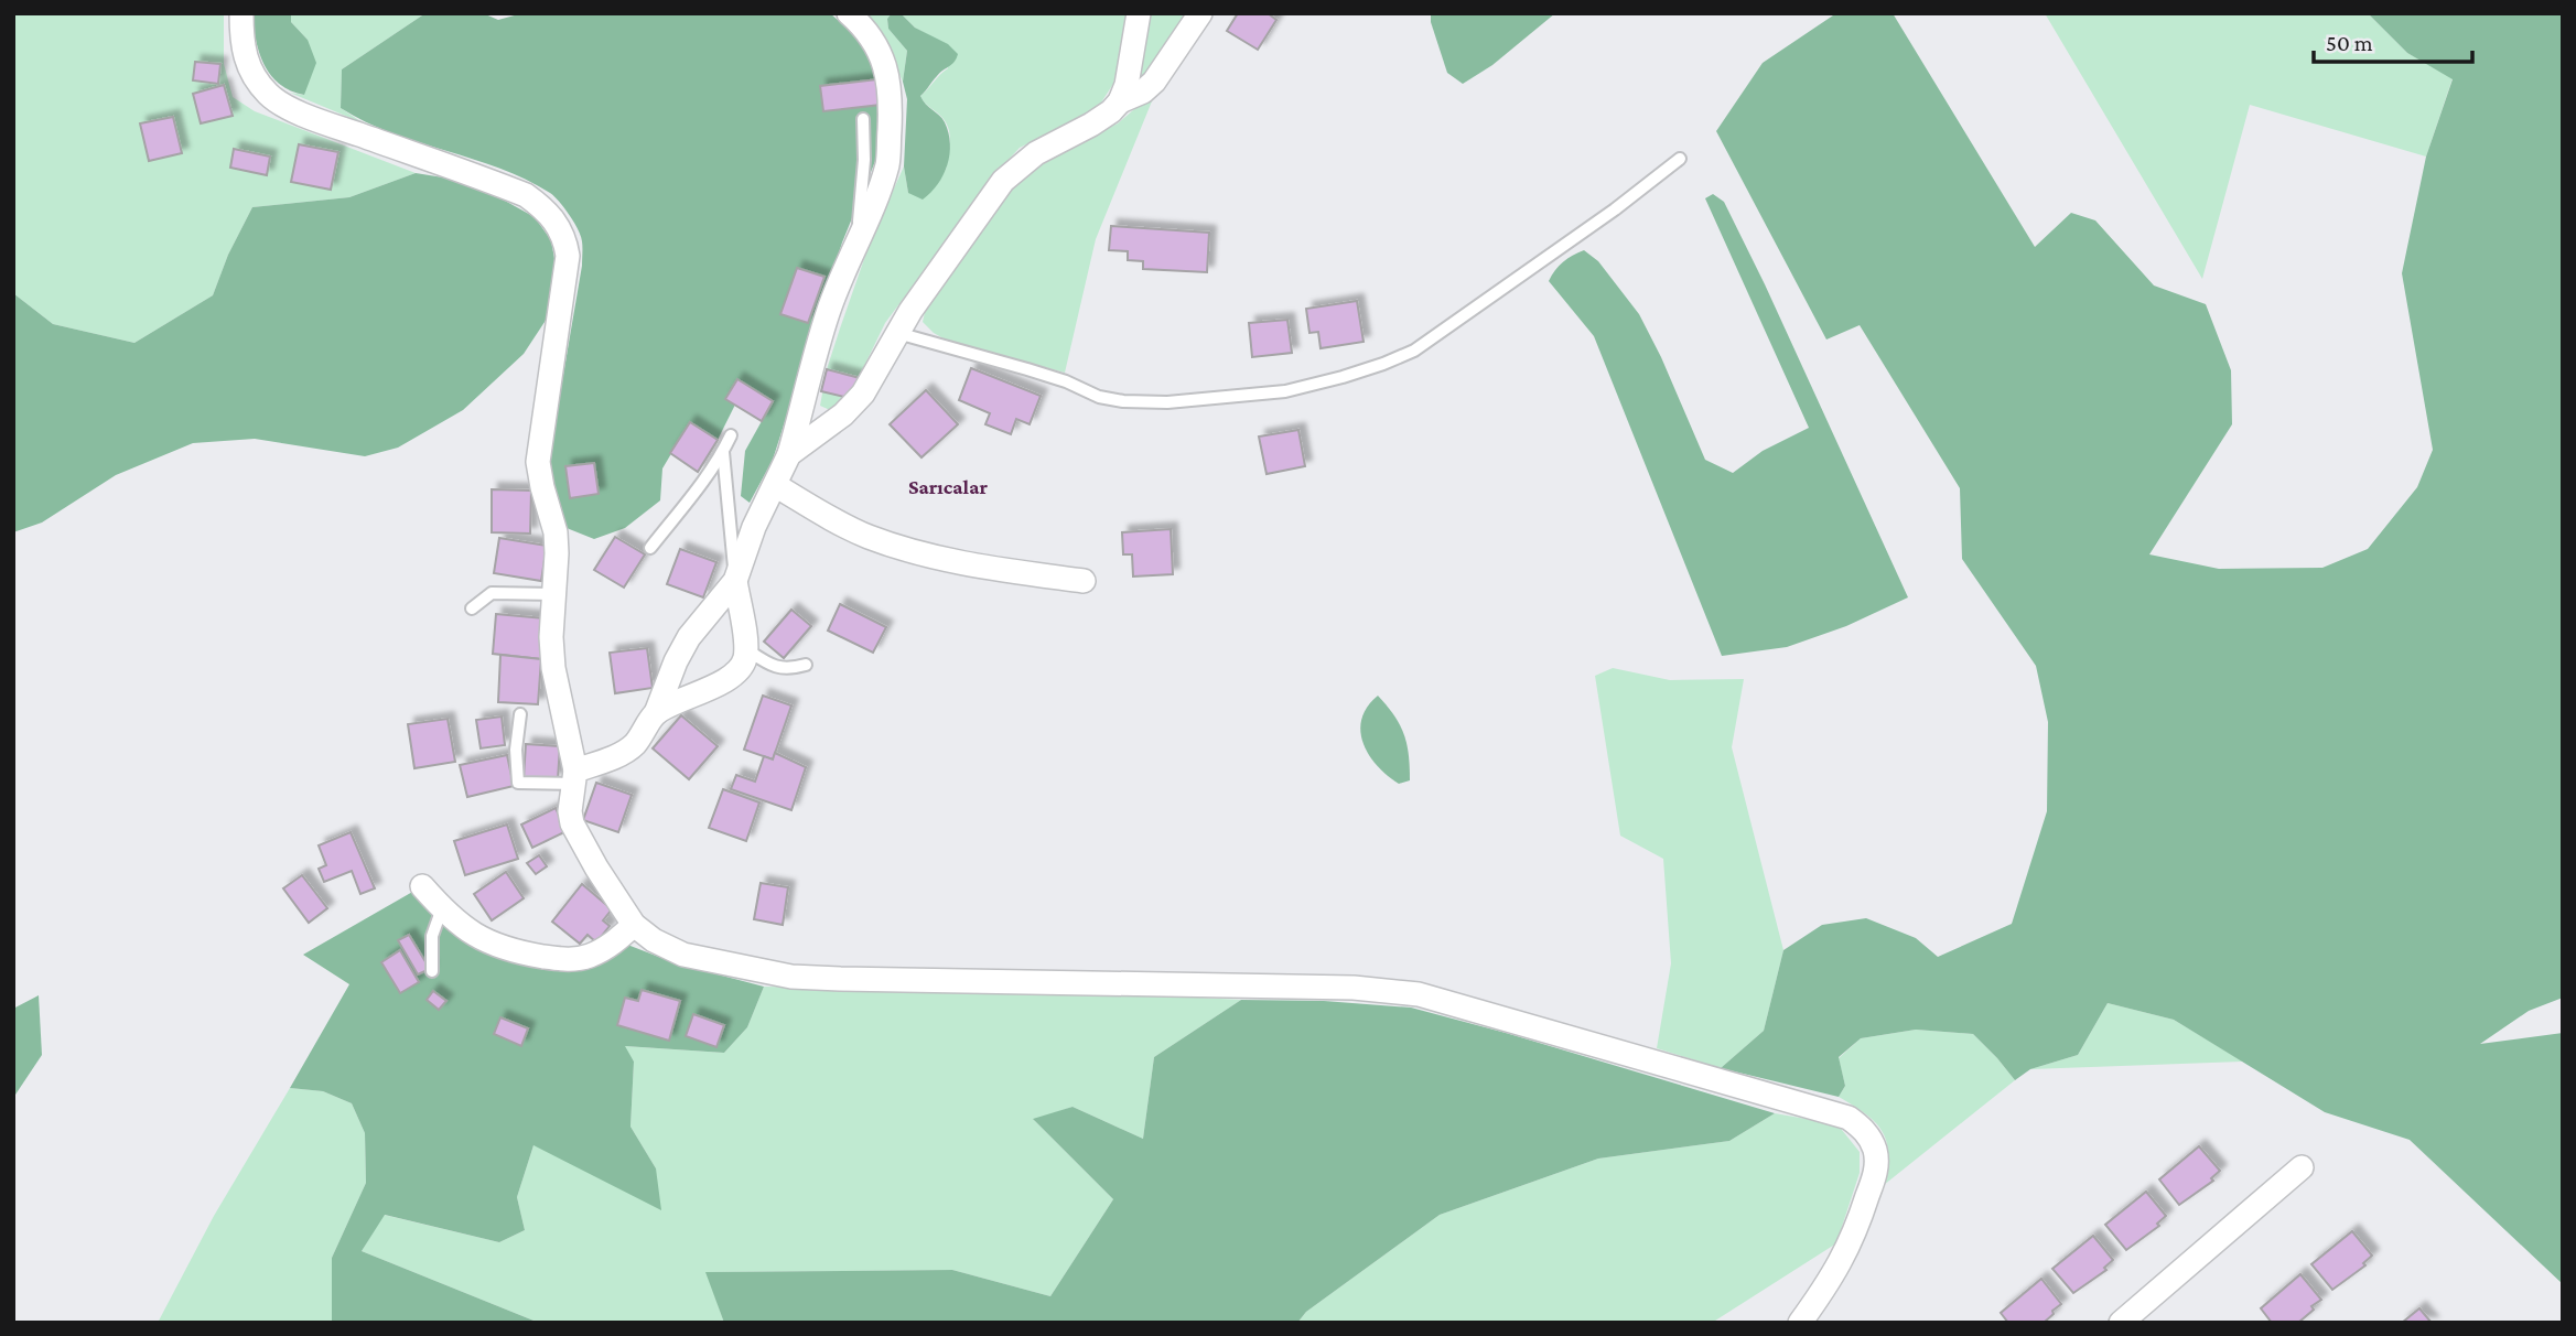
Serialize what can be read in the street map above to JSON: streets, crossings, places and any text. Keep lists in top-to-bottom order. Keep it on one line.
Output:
{"districts":["Sarıcalar"],"scale_bar":"50 m"}
